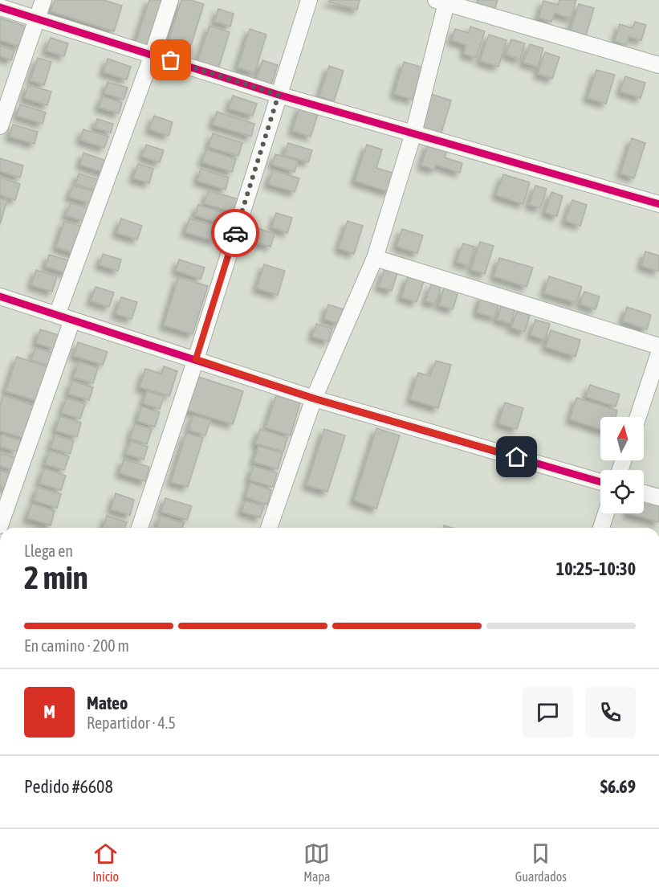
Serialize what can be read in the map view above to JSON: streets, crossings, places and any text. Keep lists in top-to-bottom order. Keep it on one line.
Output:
{"north":"top","page":{"heading":["2 min","Llega en","10:25–10:30"],"panel":["Mateo","Repartidor · 4.5","Pedido #6608","$6.69"],"bar":"En camino · 200 m","round":"M","tabs":["Inicio","Mapa","Guardados"]}}
